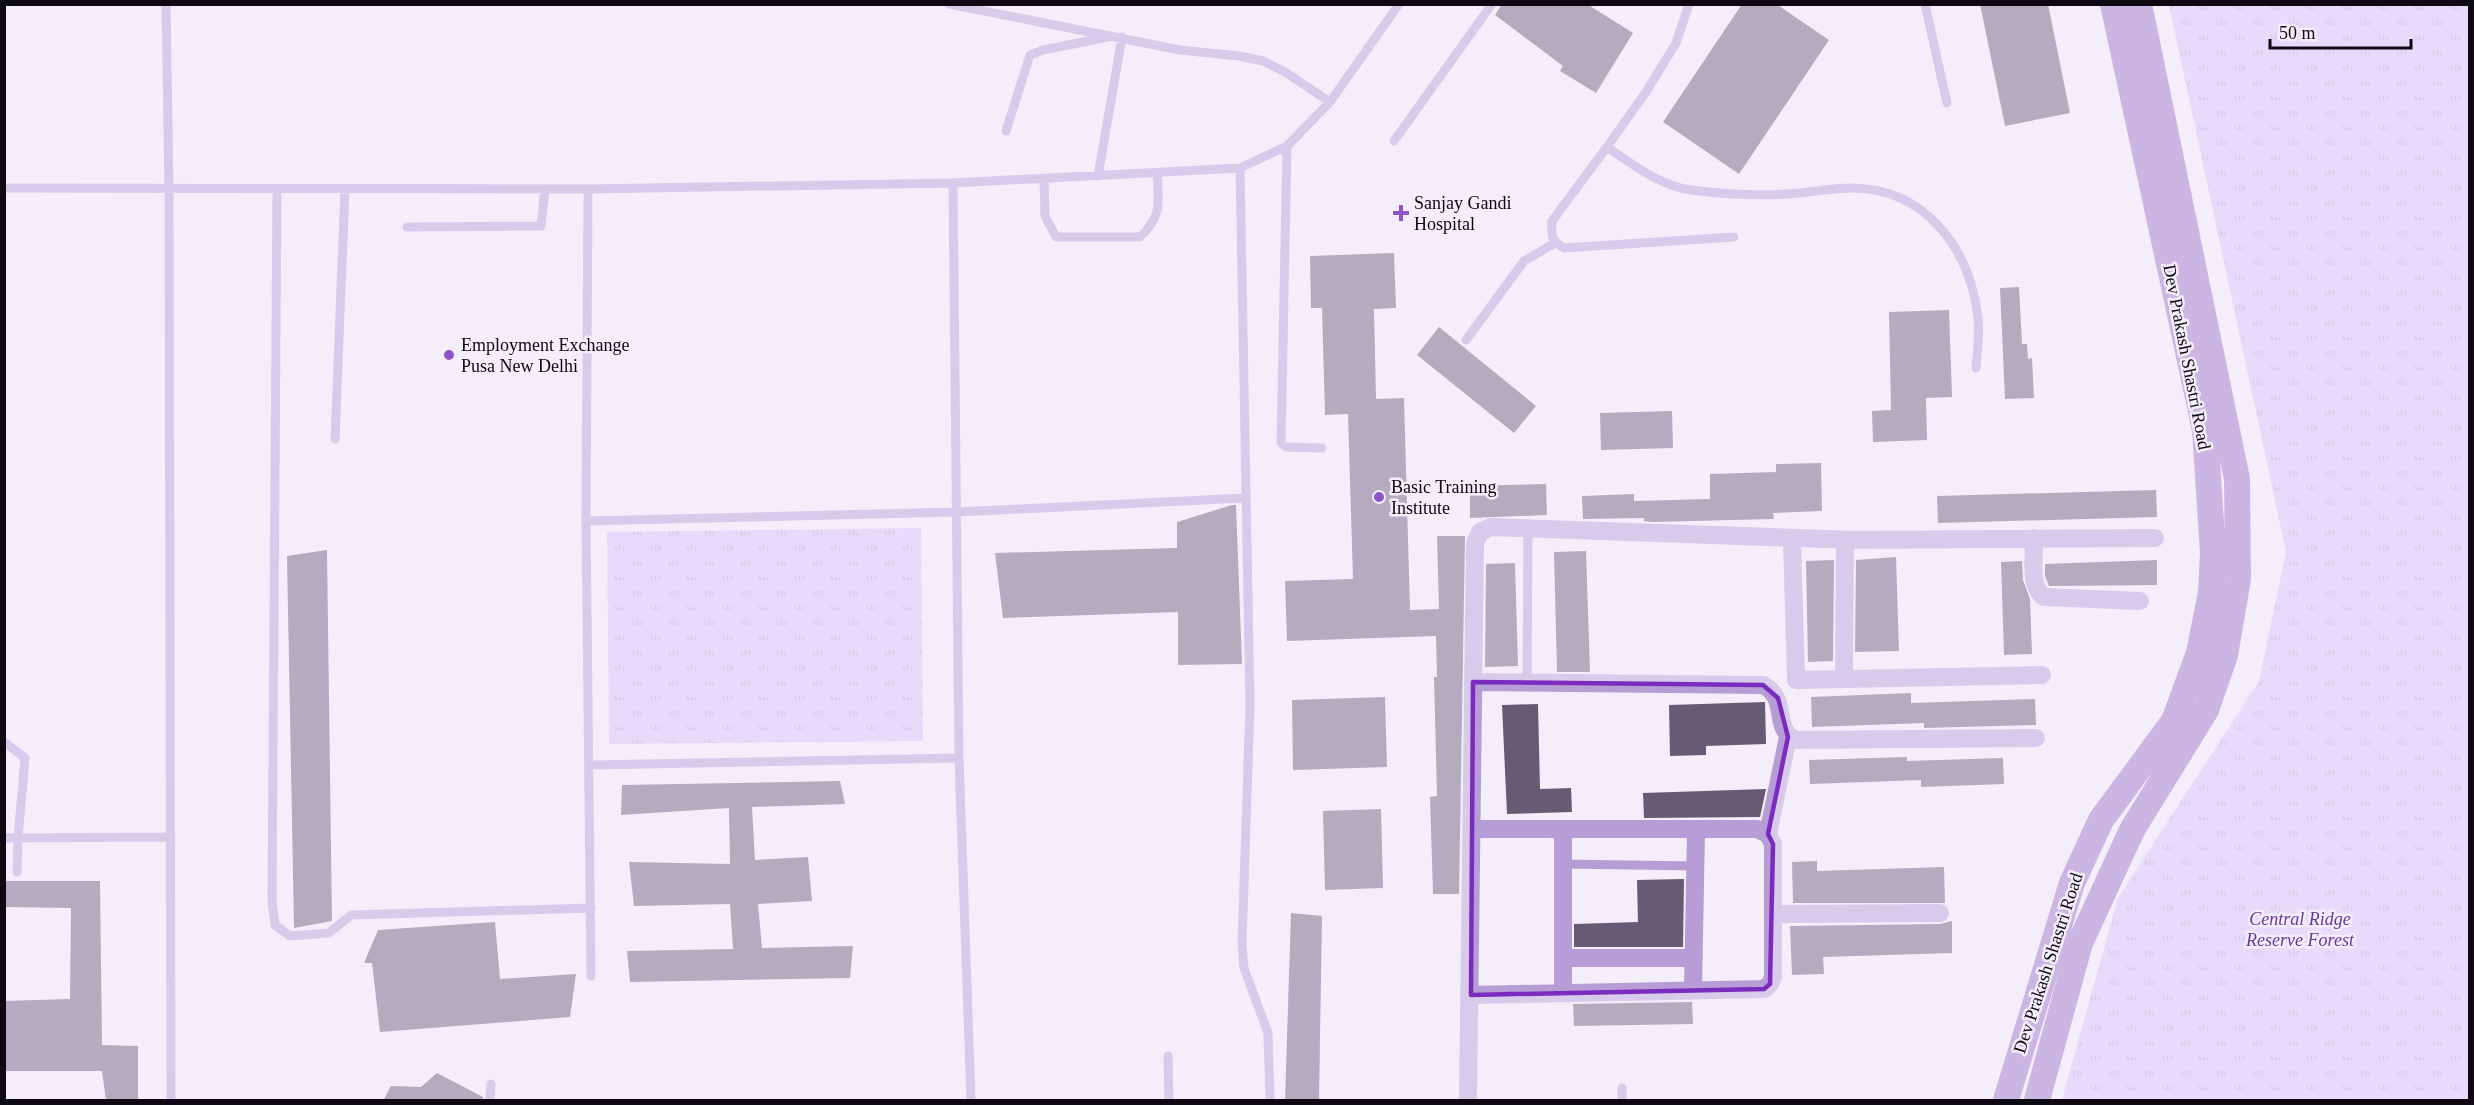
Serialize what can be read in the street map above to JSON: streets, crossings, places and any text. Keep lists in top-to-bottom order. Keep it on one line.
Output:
{"streets":{"street":["Dev Prakash Shastri Road"]},"parks":["Central Ridge Reserve Forest"],"places":{"health":["Sanjay Gandi Hospital"],"other":["Employment Exchange Pusa New Delhi","Basic Training Institute"]},"scale_bar":"50 m"}
